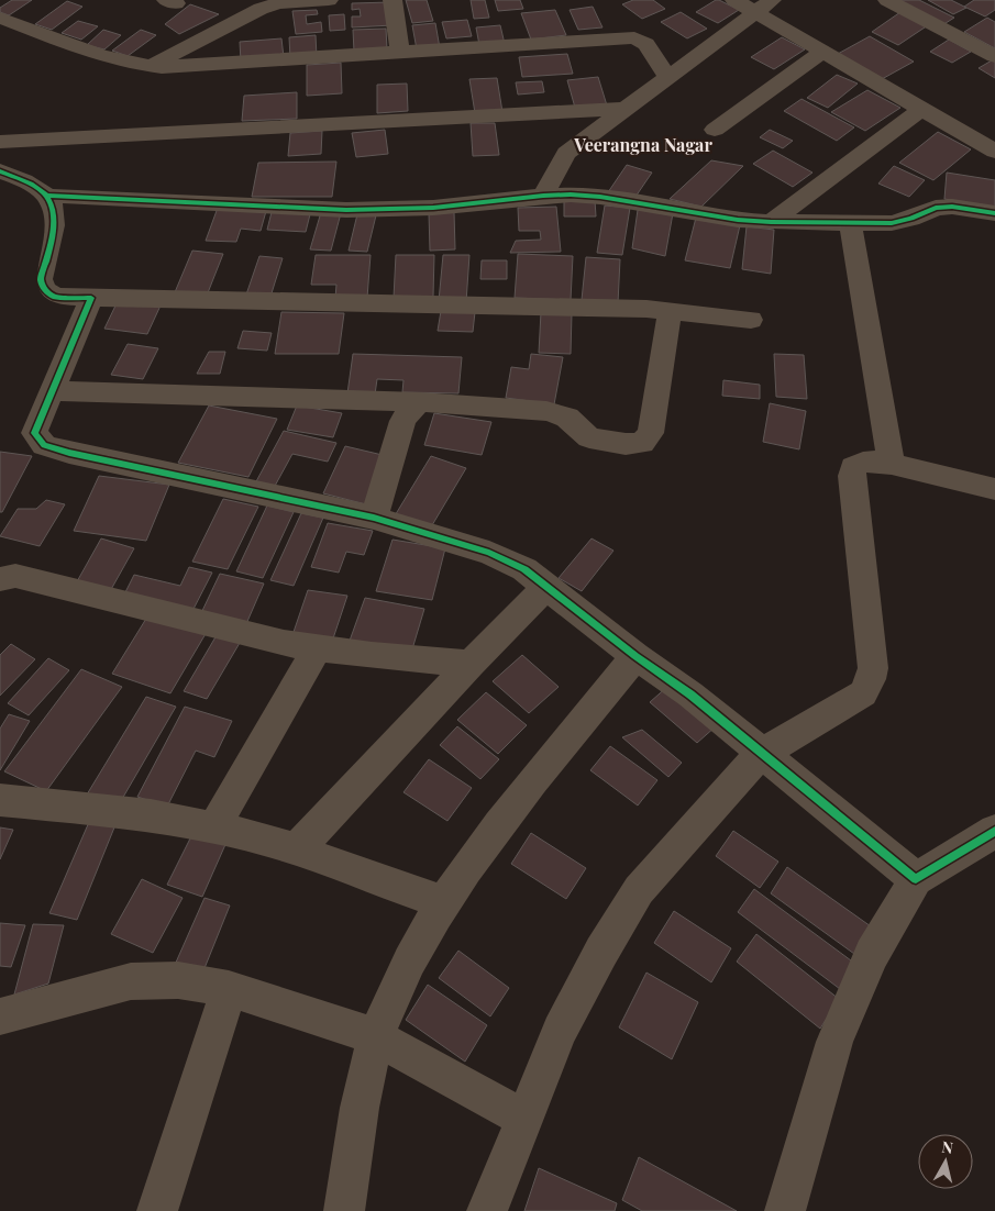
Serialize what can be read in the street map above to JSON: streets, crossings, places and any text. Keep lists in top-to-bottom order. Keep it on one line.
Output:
{"districts":["Veerangna Nagar"],"north":"top"}
